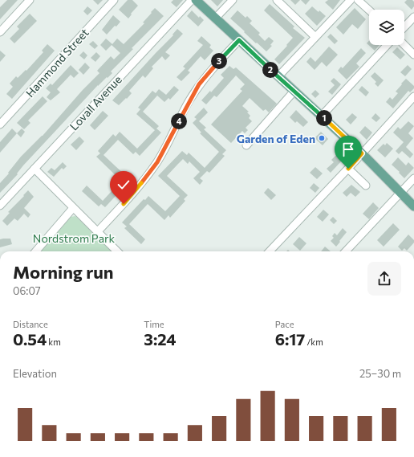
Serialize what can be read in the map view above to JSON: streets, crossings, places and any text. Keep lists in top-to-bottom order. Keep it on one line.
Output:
{"streets":{"street":["Hammond Street","Lovall Avenue"]},"parks":["Nordstrom Park"],"places":["Garden of Eden"],"page":{"pins":["3","2","1","4"],"heading":["Morning run","06:07"],"stats":[["Distance","0.54 km"],["Time","3:24"],["Pace","6:17 /km"]],"chart":["Elevation","25–30 m"]}}
